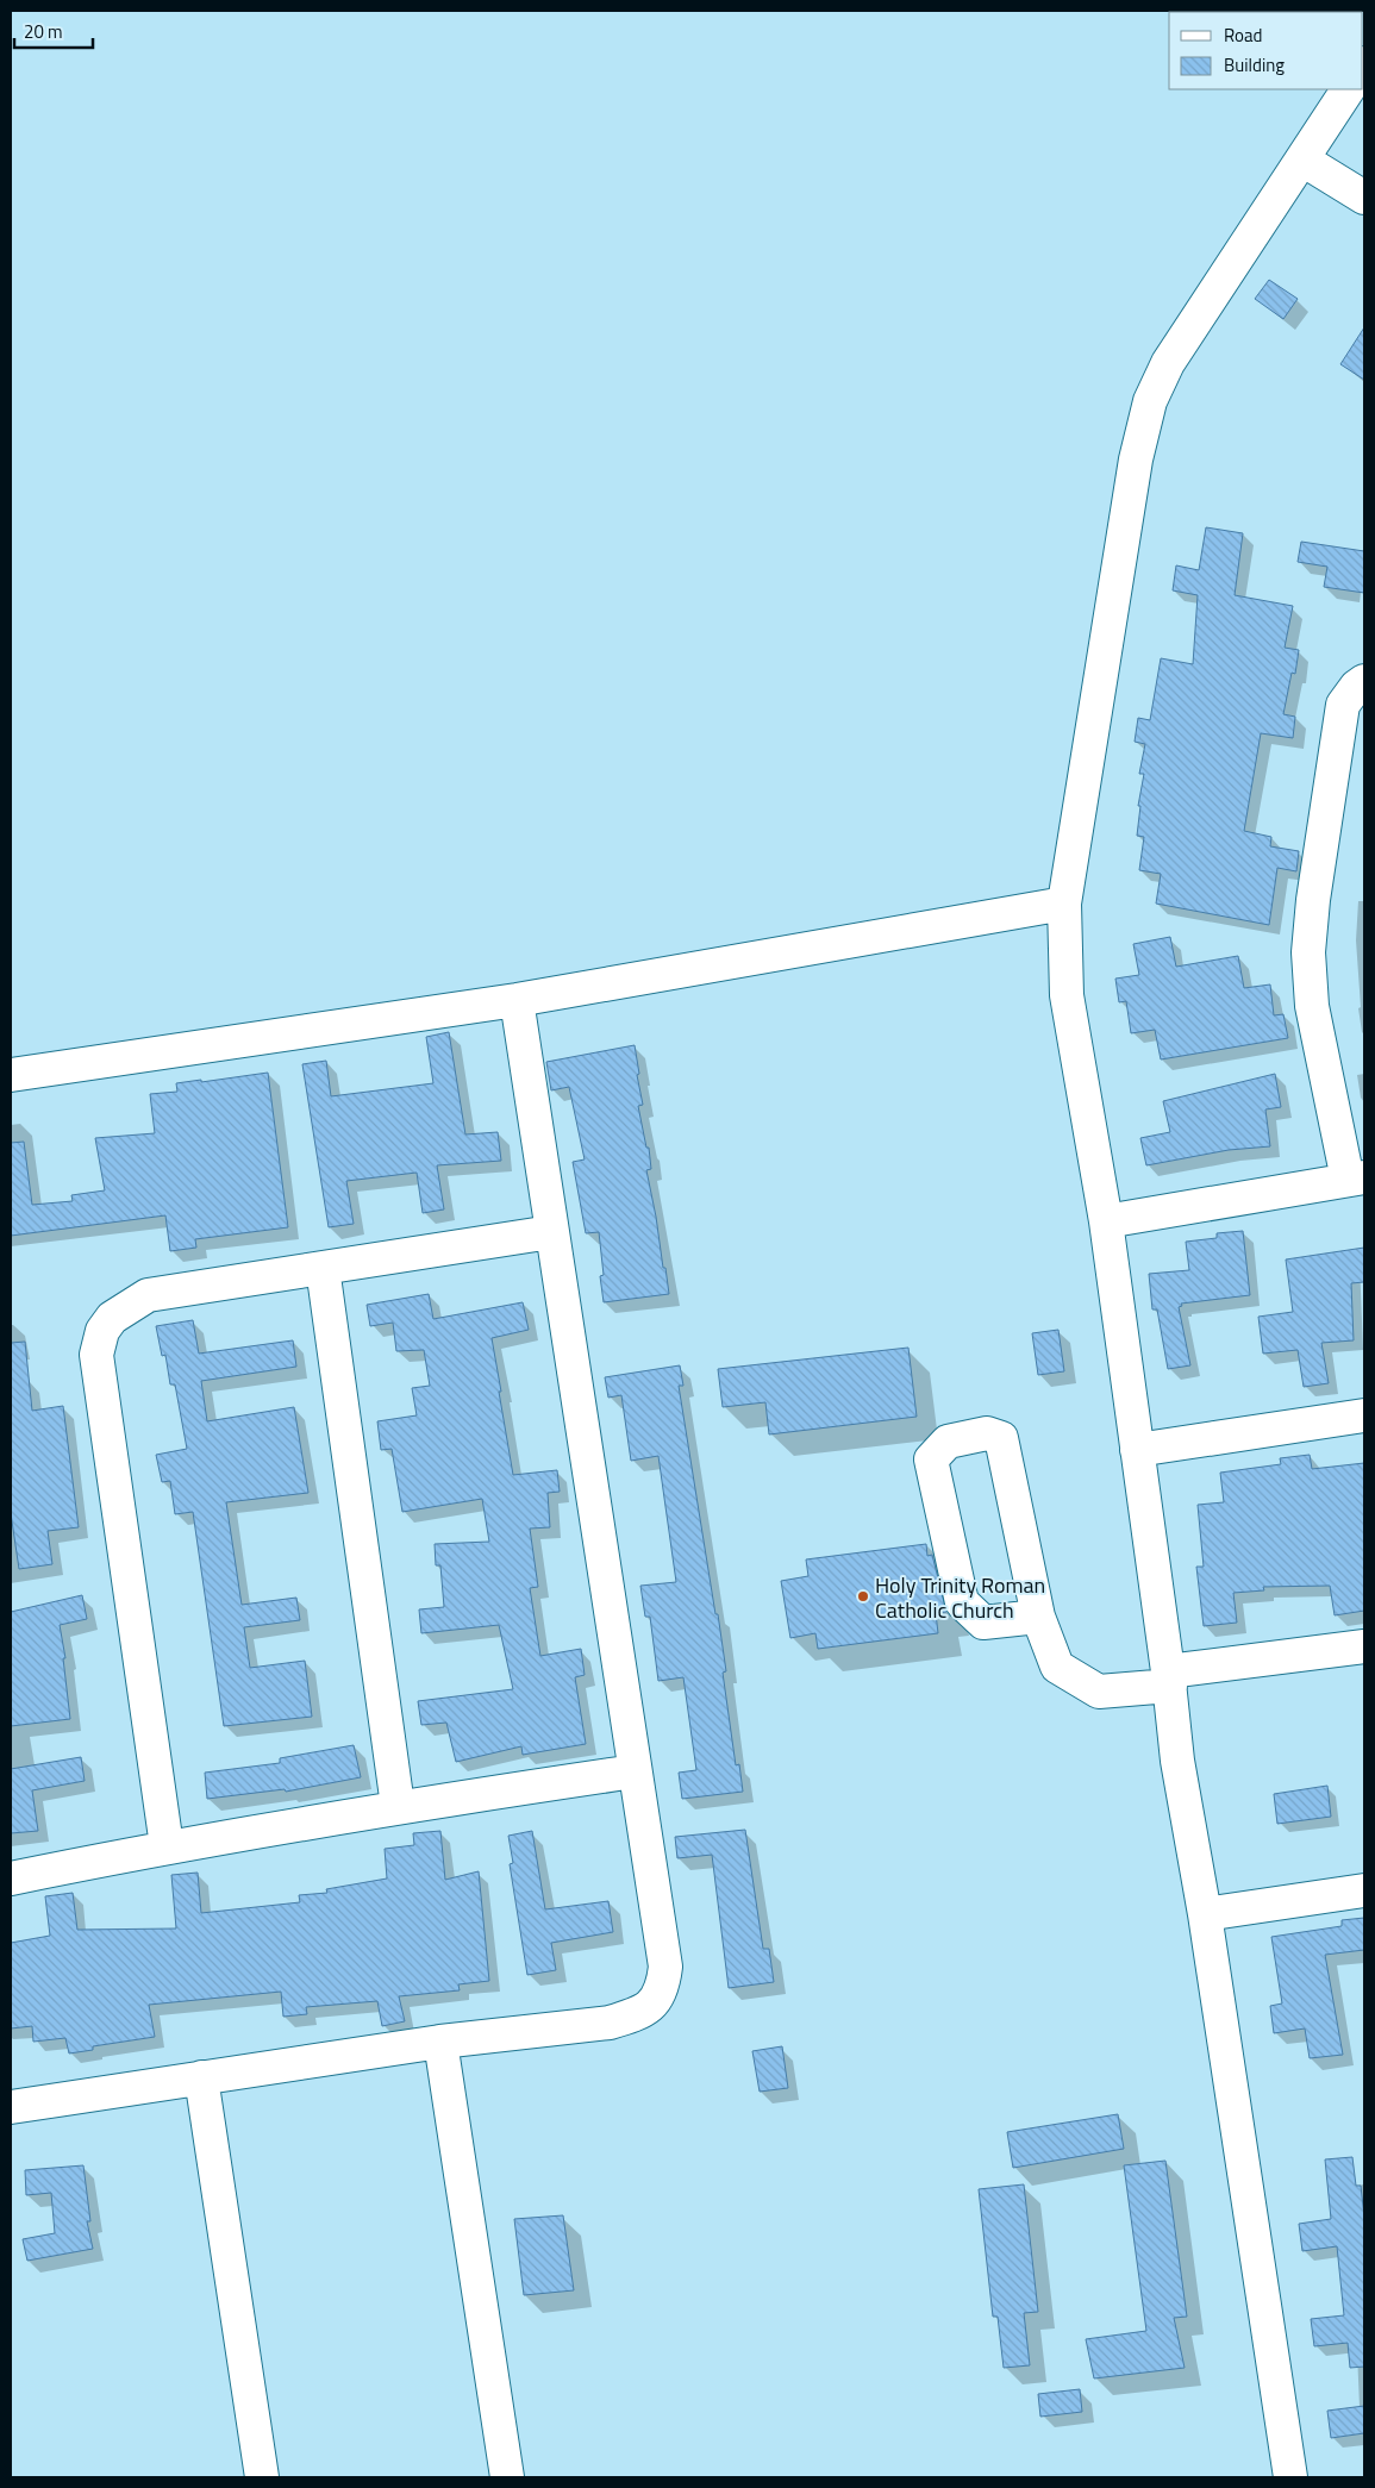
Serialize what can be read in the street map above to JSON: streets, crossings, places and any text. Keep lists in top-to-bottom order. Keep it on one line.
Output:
{"places":["Holy Trinity Roman Catholic Church"],"legend":["Road","Building"],"scale_bar":"20 m"}
